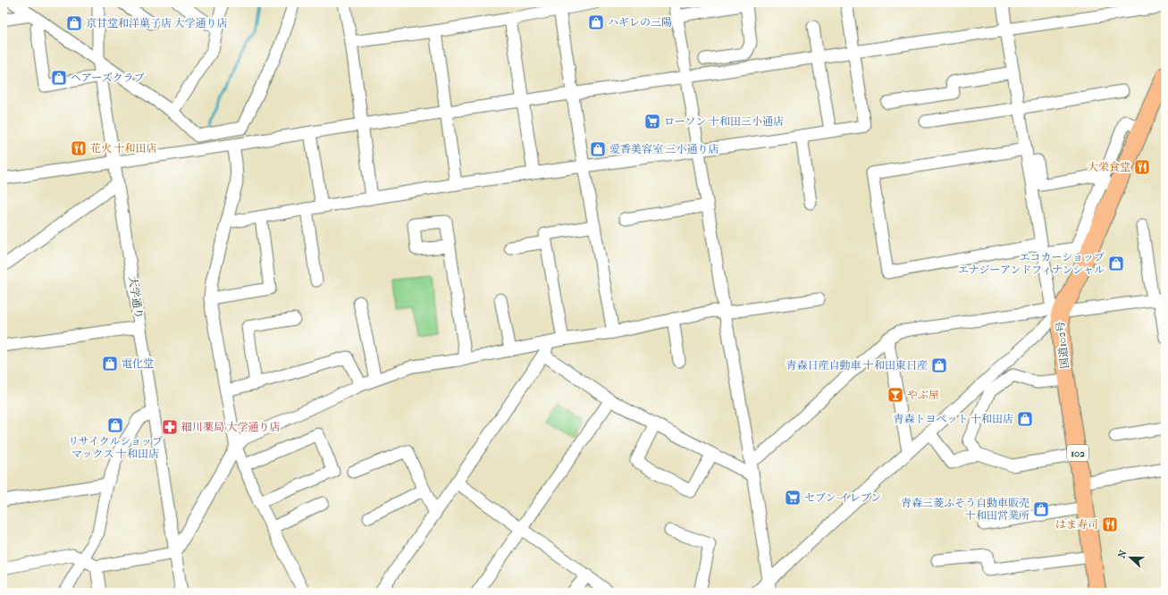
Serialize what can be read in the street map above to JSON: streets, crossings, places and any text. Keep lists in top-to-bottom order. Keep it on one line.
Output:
{"streets":{"highway":["国道102号","102"],"street":["大学通り"]},"places":{"shop":["ハギレの三陽","京甘堂和洋菓子店 大学通り店","ヘアーズクラブ","愛香美容室 三小通り店","エコカーショップ エナジーアンドフィナンシャル","電化堂","青森日産自動車 十和田東日産","青森トヨペット 十和田店","リサイクルショップ マックス 十和田店","青森三菱ふそう自動車販売 十和田営業所"],"supermarket":["ローソン 十和田三小通店","セブン-イレブン"],"restaurant":["花火 十和田店","大栄食堂","はま寿司"],"bar":["やぶ屋"],"pharmacy":["細川薬局 大学通り店"]},"north":"left"}
